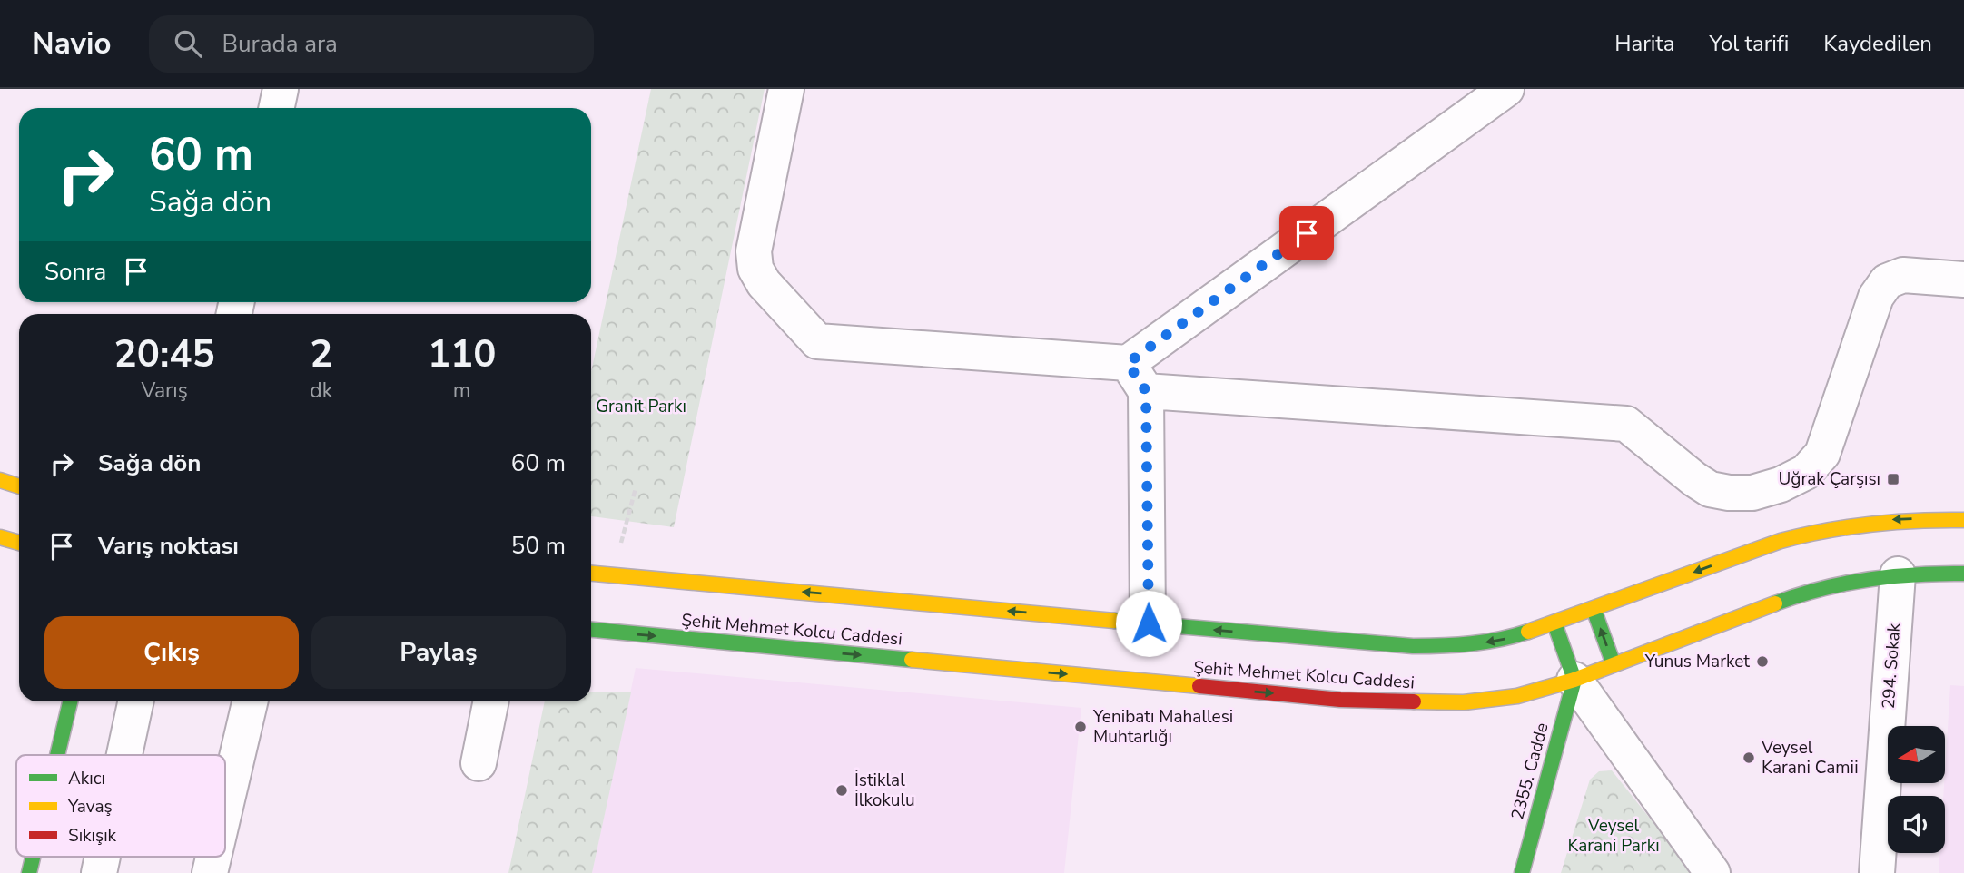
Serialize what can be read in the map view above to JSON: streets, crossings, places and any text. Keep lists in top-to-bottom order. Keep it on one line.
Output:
{"streets":{"street":["Şehit Mehmet Kolcu Caddesi","294. Sokak","2355. Cadde"]},"crossings":[["Şehit Mehmet Kolcu Caddesi","294. Sokak"],["Şehit Mehmet Kolcu Caddesi","2355. Cadde"]],"parks":["Granit Parkı","Veysel Karani Parkı"],"places":{"transit":["Uğrak Çarşısı"],"other":["Yunus Market","Yenibatı Mahallesi Muhtarlığı","Veysel Karani Camii","İstiklal İlkokulu"]},"legend":["Akıcı","Yavaş","Sıkışık"],"north":"left","page":{"header":"Navio","search":"Burada ara","nav":["Harita","Yol tarifi","Kaydedilen"],"turn":["60 m","Sağa dön"],"then":"Sonra","eta":["20:45","Varış","2","dk","110","m"],"list":[{"name":"Sağa dön","value":"60 m"},{"name":"Varış noktası","value":"50 m"}],"buttons":["Çıkış","Paylaş"]}}
